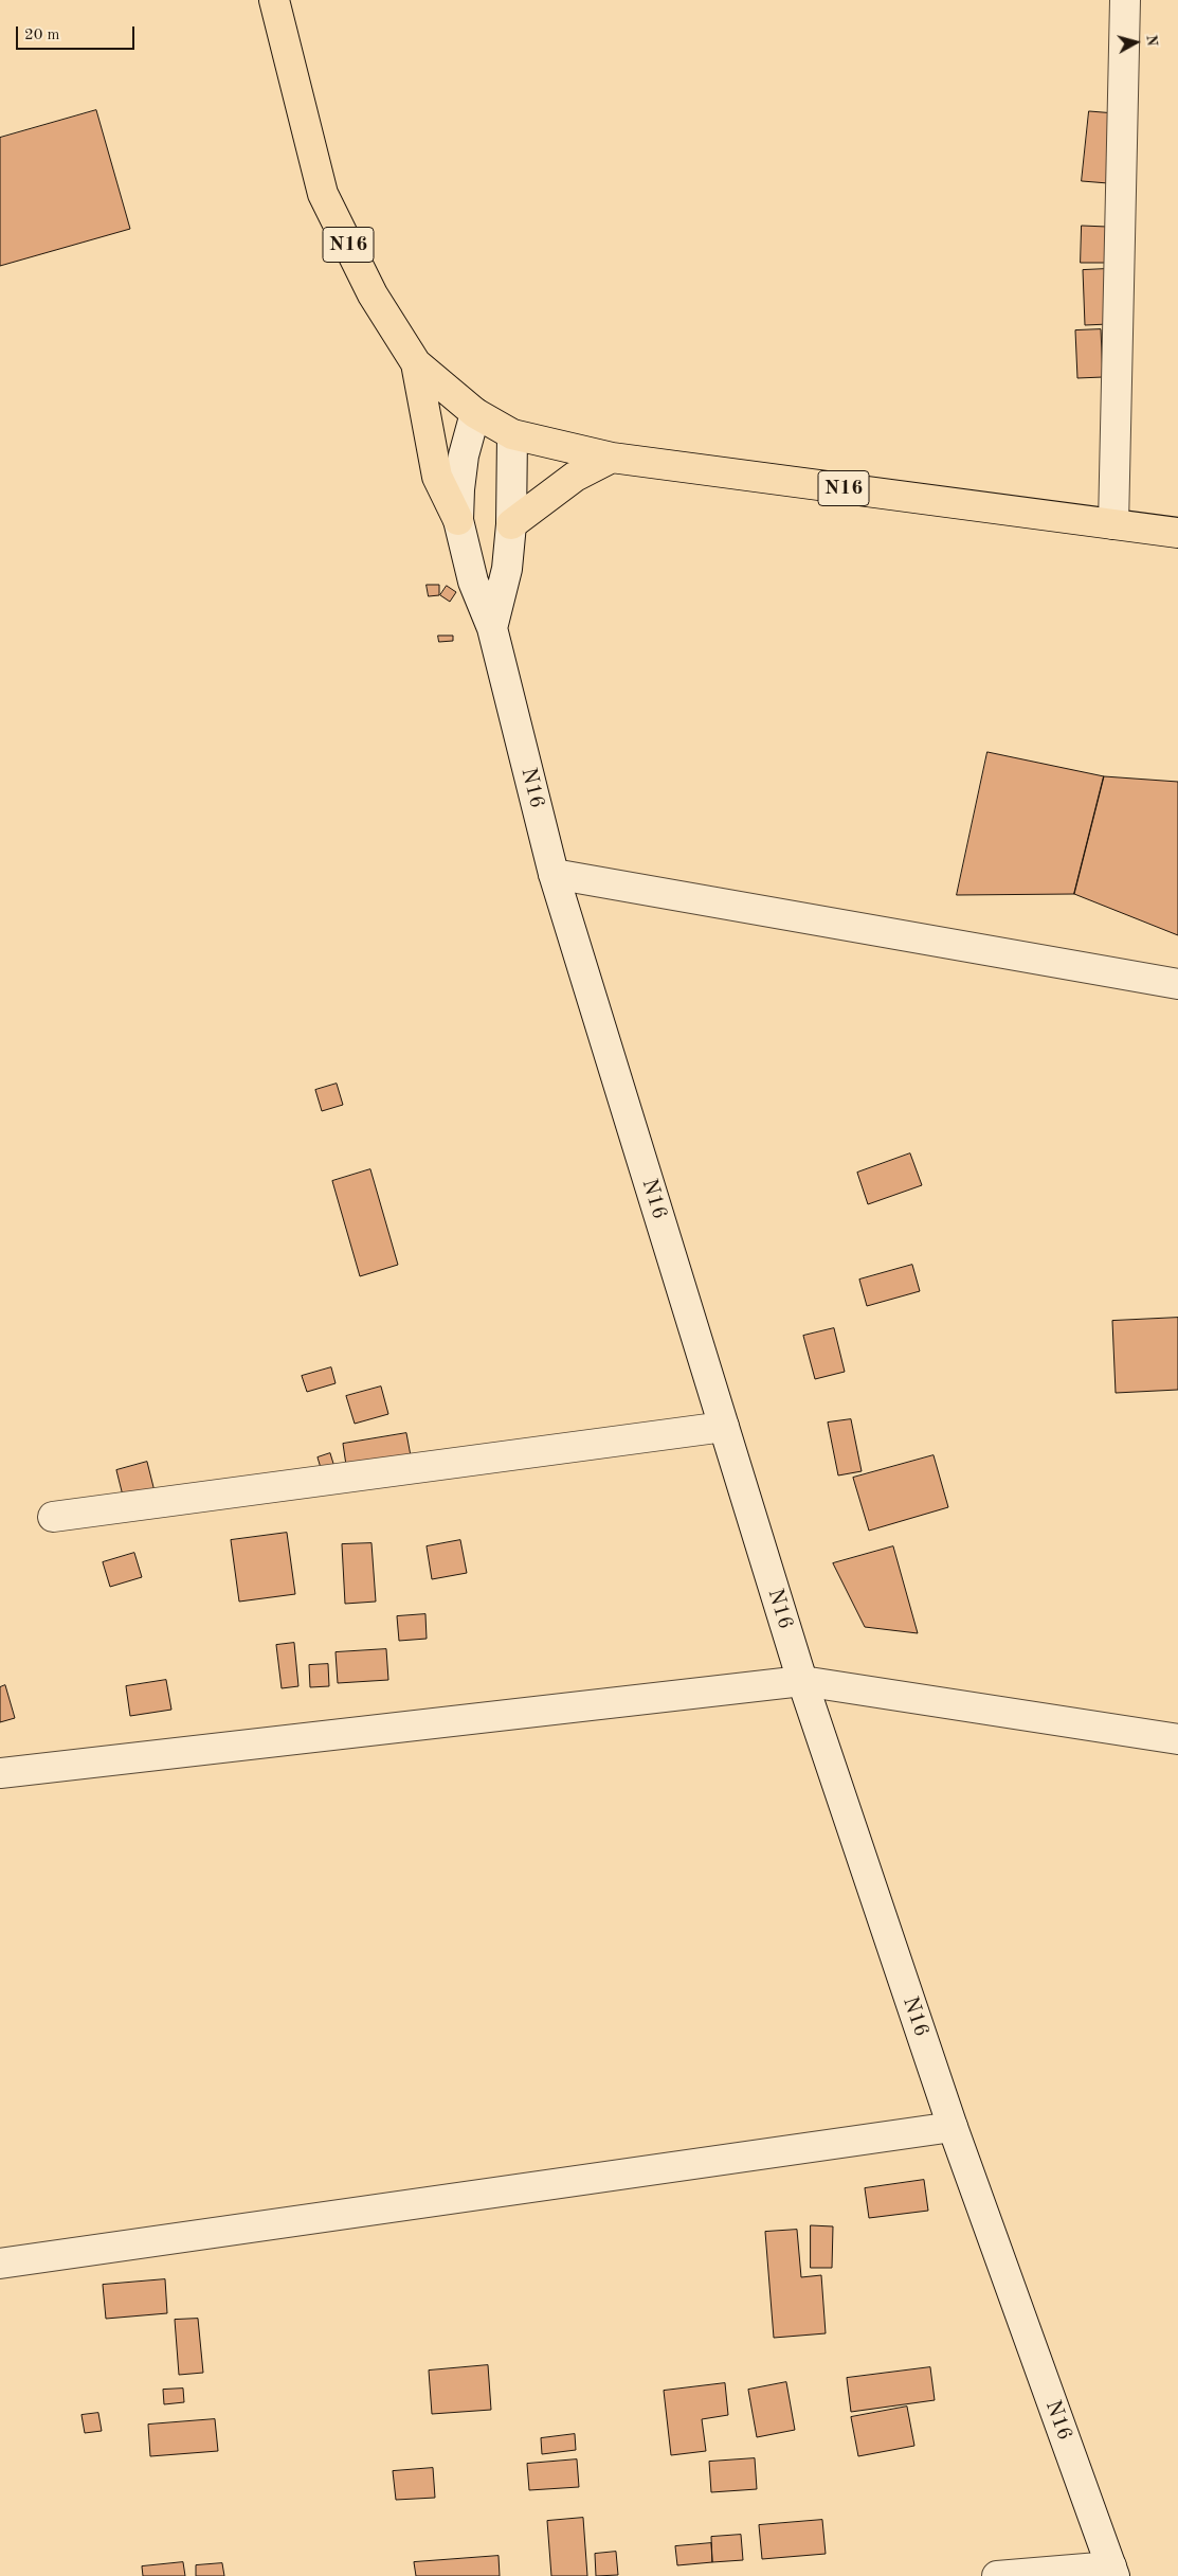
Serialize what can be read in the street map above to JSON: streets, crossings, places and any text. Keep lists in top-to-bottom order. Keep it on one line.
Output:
{"streets":{"main road":["N16"]},"scale_bar":"20 m","north":"right"}
